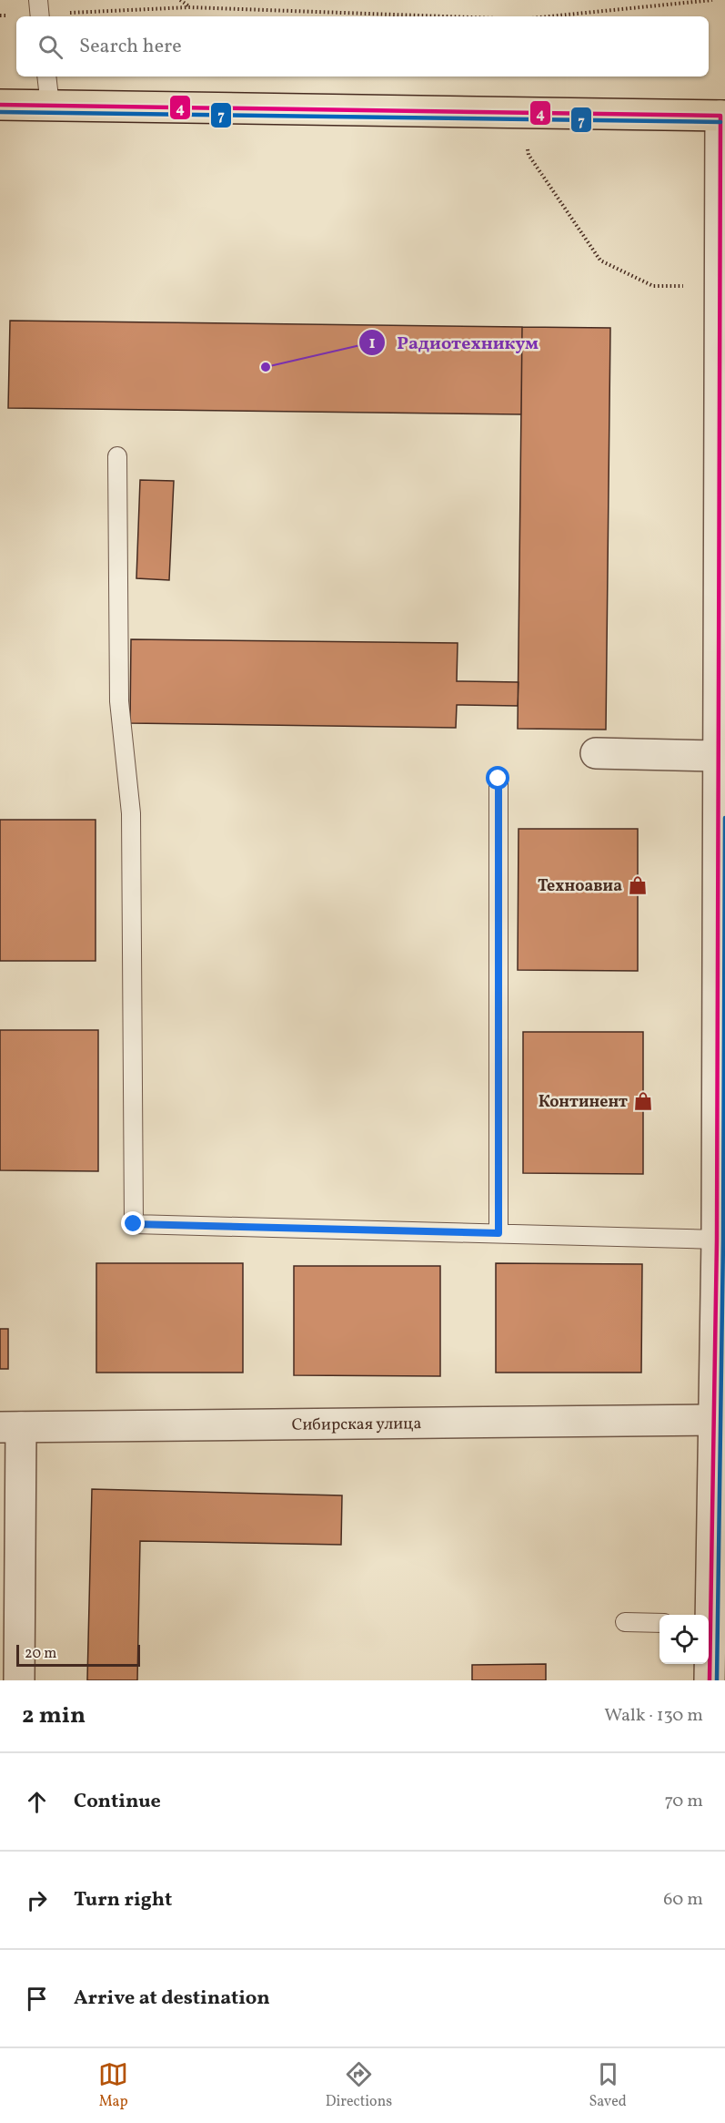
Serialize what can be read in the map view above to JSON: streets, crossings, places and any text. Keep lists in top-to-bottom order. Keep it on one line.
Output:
{"streets":{"street":["Сибирская улица"]},"places":{"other":["Радиотехникум"],"shop":["Техноавиа","Континент"]},"lines":["transit line 4","transit line 7"],"scale_bar":"20 m","page":{"search":"Search here","scale":"20 m","heading":["2 min","Walk · 130 m"],"list":[["Continue","70 m"],["Turn right","60 m"],"Arrive at destination"],"nav":["Map","Directions","Saved"]}}
